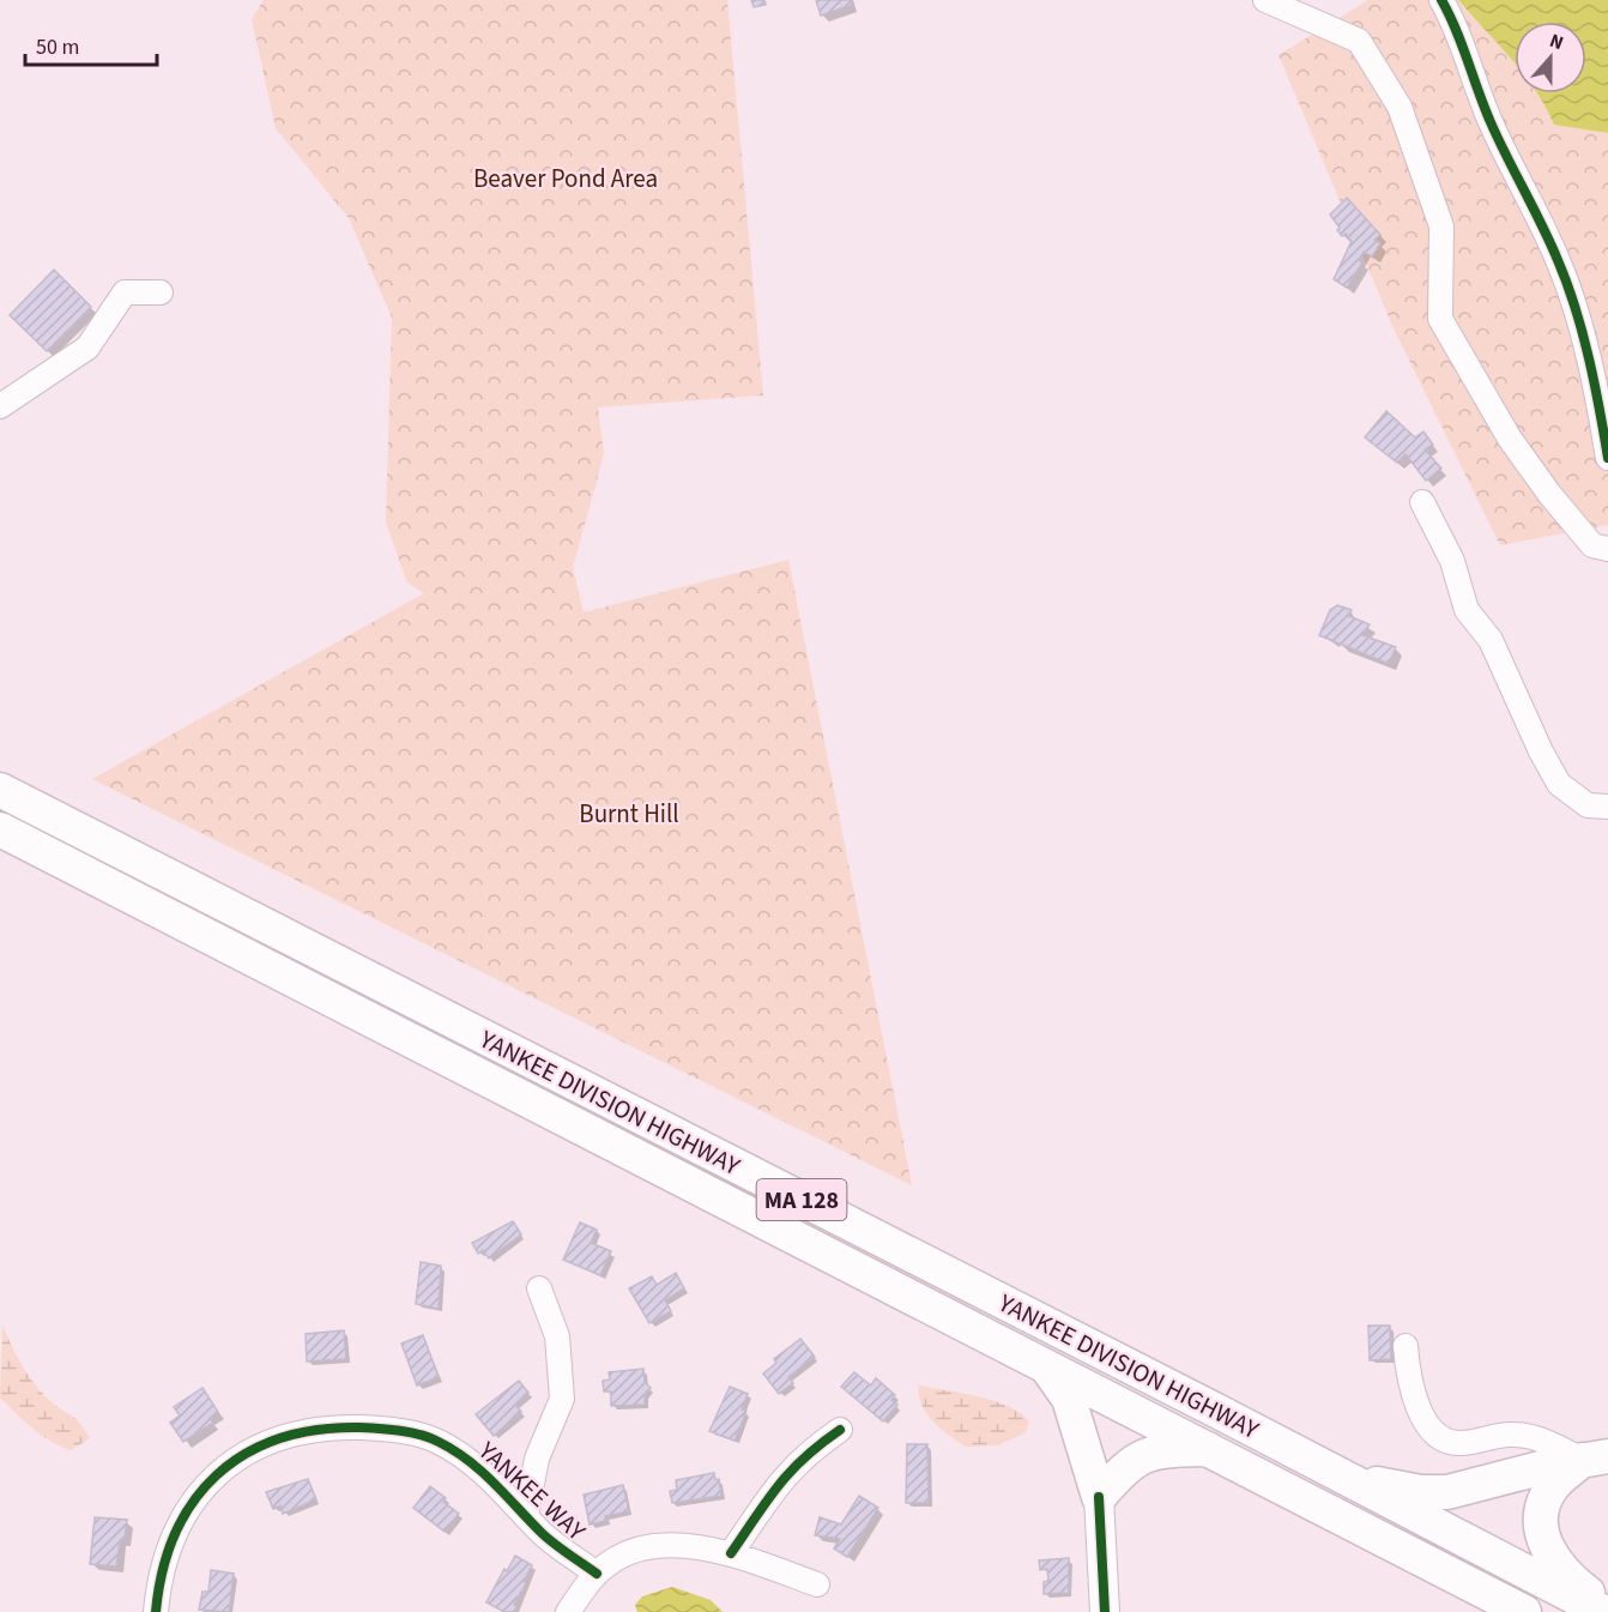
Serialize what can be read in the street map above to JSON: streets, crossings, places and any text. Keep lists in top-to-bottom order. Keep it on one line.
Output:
{"streets":{"highway":["YANKEE DIVISION HIGHWAY","MA 128"],"street":["YANKEE WAY"]},"parks":["Beaver Pond Area","Burnt Hill"],"scale_bar":"50 m","north":"top"}
